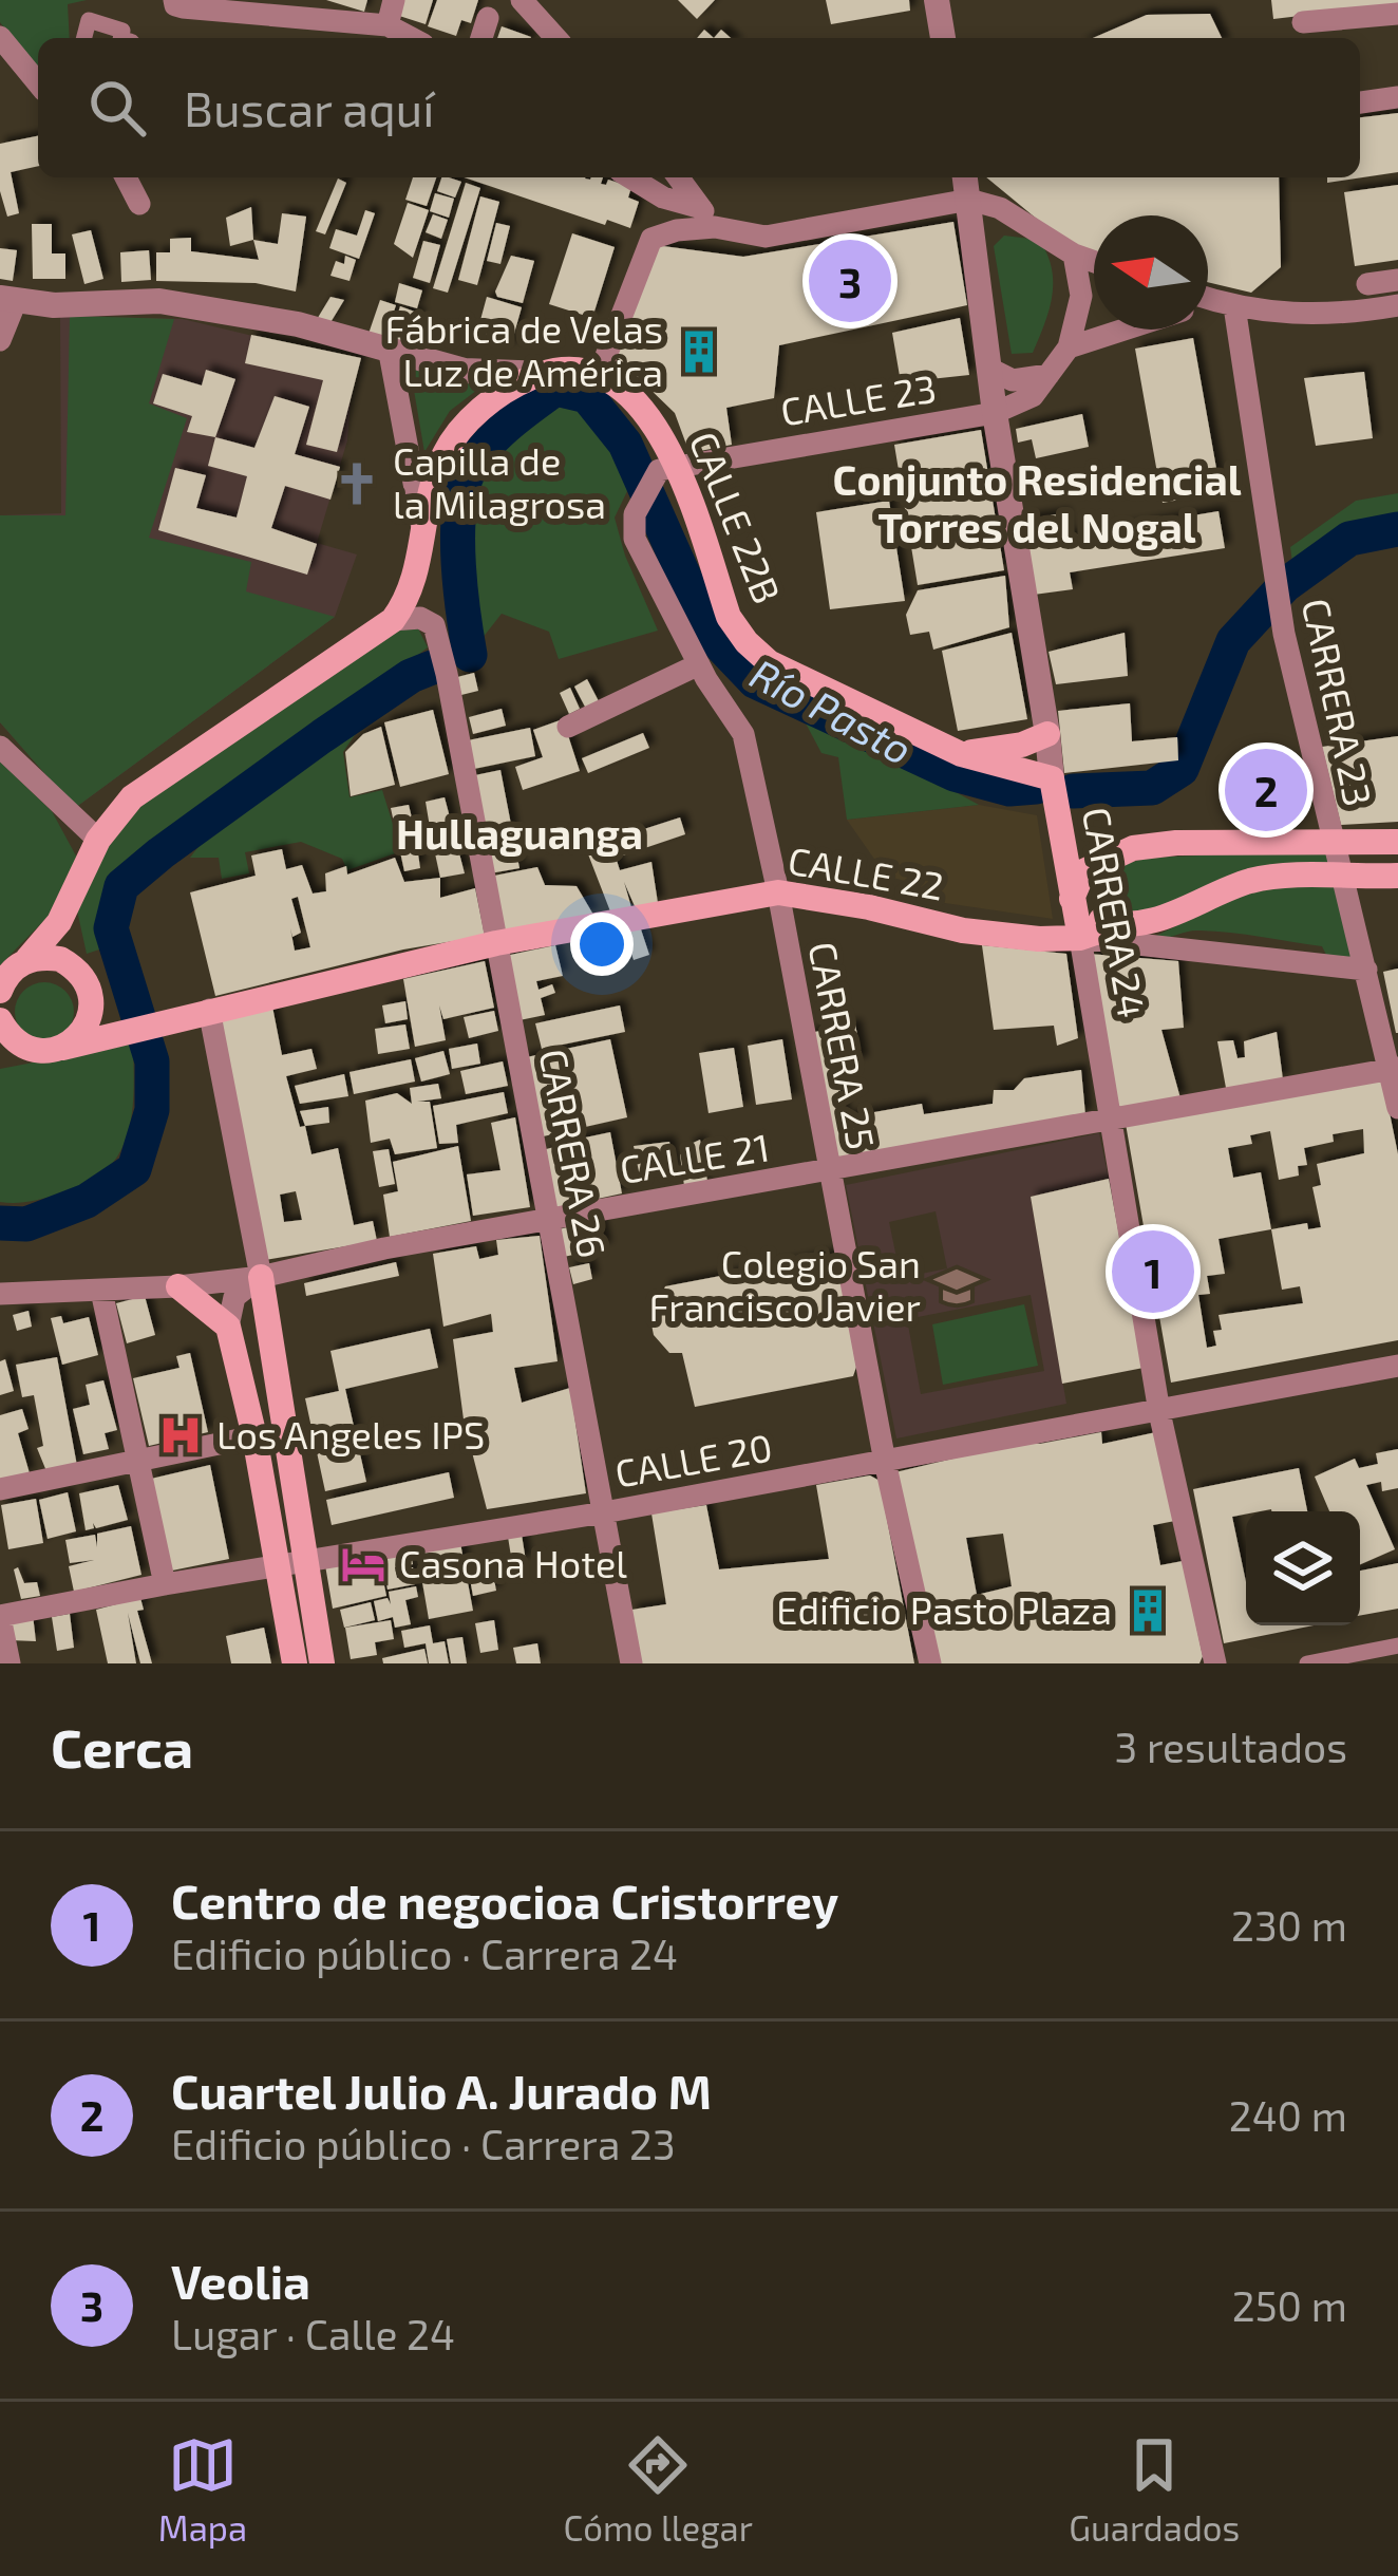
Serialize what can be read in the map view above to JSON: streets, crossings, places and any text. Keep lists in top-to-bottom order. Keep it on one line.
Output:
{"streets":{"main road":["CALLE 22B","CALLE 22","CARRERA 24"],"street":["CALLE 23","CARRERA 23","CARRERA 25","CARRERA 26","CALLE 21","CALLE 20"]},"crossings":[["CALLE 23","CALLE 22B"],["CALLE 23","CARRERA 24"],["CALLE 23","CARRERA 25"],["CALLE 22B","CARRERA 24"],["CALLE 22B","CARRERA 25"],["CARRERA 23","CALLE 22"],["CARRERA 23","CALLE 21"],["CALLE 22","CARRERA 24"],["CALLE 22","CARRERA 25"],["CALLE 22","CARRERA 26"],["CARRERA 24","CALLE 21"],["CARRERA 24","CALLE 20"],["CARRERA 25","CALLE 21"],["CARRERA 25","CALLE 20"],["CARRERA 26","CALLE 21"],["CARRERA 26","CALLE 20"]],"districts":["Conjunto Residencial Torres del Nogal","Hullaguanga"],"water":["Río Pasto"],"places":{"building":["Fábrica de Velas Luz de América","Edificio Pasto Plaza"],"church":["Capilla de la Milagrosa"],"school or university":["Colegio San Francisco Javier"],"hospital":["Los Angeles IPS"],"hotel":["Casona Hotel"]},"north":"left","page":{"search":"Buscar aquí","pins":["3","2","1"],"heading":["Cerca","3 resultados"],"list":[{"mark":"1","name":"Centro de negocioa Cristorrey","note":"Edificio público · Carrera 24","value":"230 m"},{"mark":"2","name":"Cuartel Julio A. Jurado M","note":"Edificio público · Carrera 23","value":"240 m"},{"mark":"3","name":"Veolia","note":"Lugar · Calle 24","value":"250 m"}],"nav":["Mapa","Cómo llegar","Guardados"]}}
